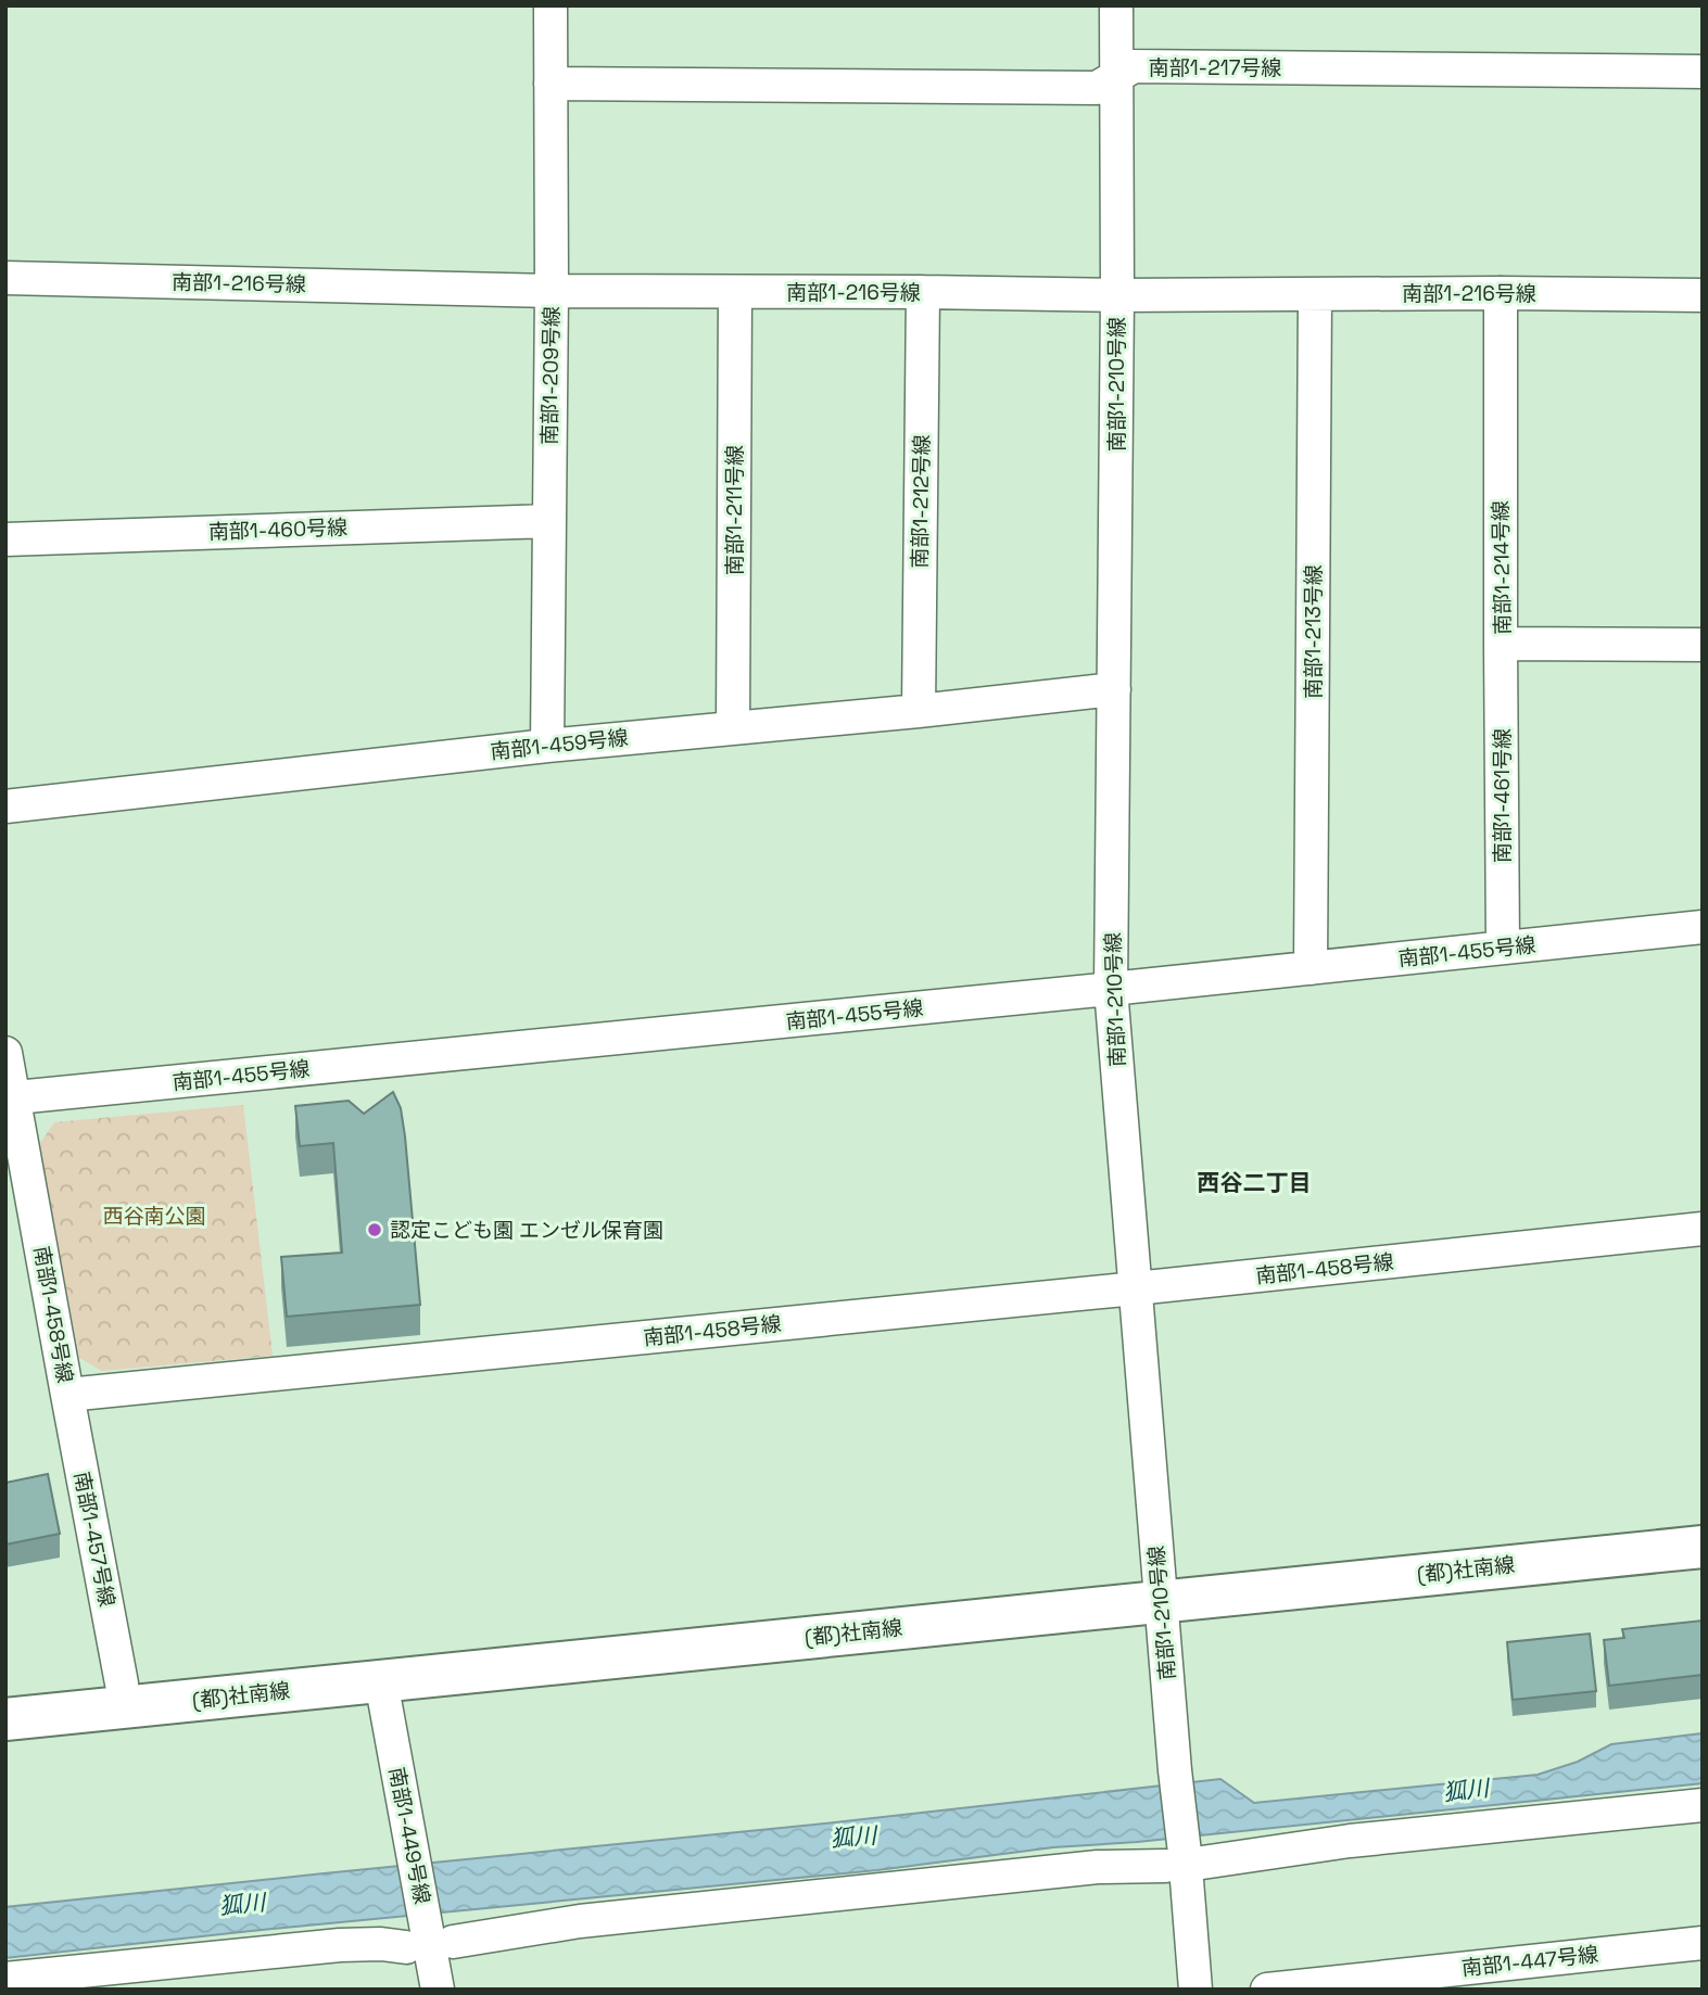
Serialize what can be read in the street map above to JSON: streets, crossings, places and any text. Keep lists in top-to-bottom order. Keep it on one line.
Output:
{"streets":{"street":["南部1-217号線","南部1-216号線","南部1-209号線","南部1-210号線","南部1-212号線","南部1-211号線","南部1-460号線","南部1-214号線","南部1-213号線","南部1-459号線","南部1-461号線","南部1-455号線","南部1-458号線","南部1-457号線","(都)社南線","南部1-449号線","南部1-447号線"]},"crossings":[["南部1-217号線","南部1-209号線"],["南部1-217号線","南部1-210号線"],["南部1-216号線","南部1-209号線"],["南部1-216号線","南部1-210号線"],["南部1-216号線","南部1-212号線"],["南部1-216号線","南部1-211号線"],["南部1-216号線","南部1-214号線"],["南部1-216号線","南部1-213号線"],["南部1-209号線","南部1-460号線"],["南部1-209号線","南部1-459号線"],["南部1-210号線","南部1-459号線"],["南部1-210号線","南部1-455号線"],["南部1-210号線","南部1-458号線"],["南部1-210号線","(都)社南線"],["南部1-212号線","南部1-459号線"],["南部1-211号線","南部1-459号線"],["南部1-214号線","南部1-461号線"],["南部1-213号線","南部1-455号線"],["南部1-461号線","南部1-455号線"],["南部1-455号線","南部1-458号線"],["南部1-458号線","南部1-457号線"],["(都)社南線","南部1-449号線"]],"districts":["西谷二丁目"],"water":["狐川"],"parks":["西谷南公園"],"places":["認定こども園 エンゼル保育園"]}
